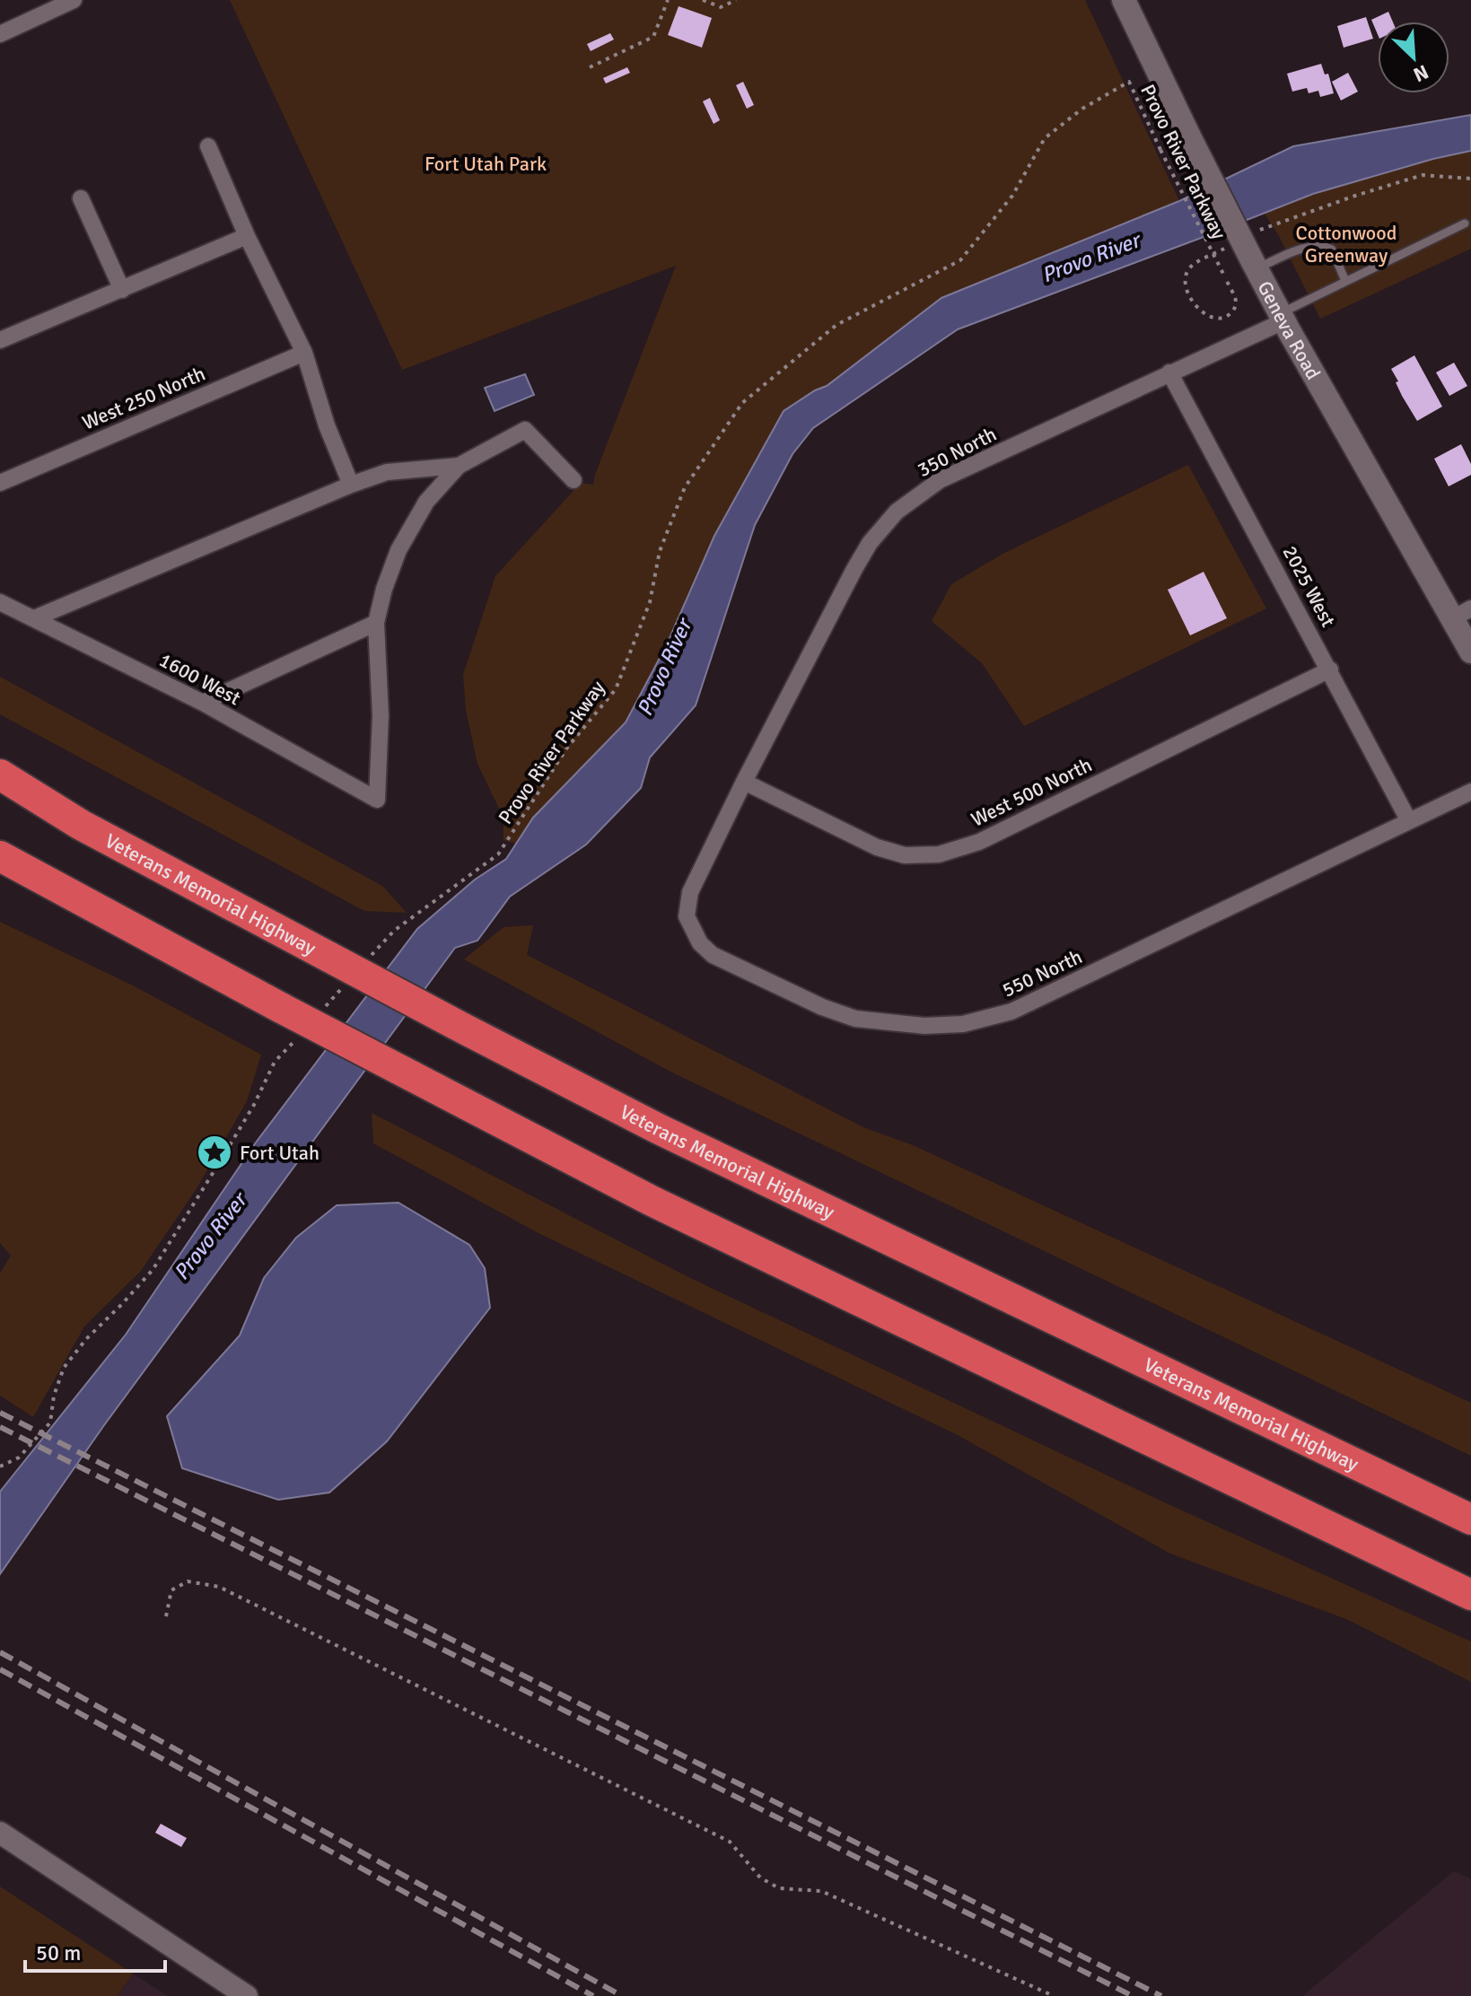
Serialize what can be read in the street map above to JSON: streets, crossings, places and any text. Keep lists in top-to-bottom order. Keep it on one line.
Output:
{"streets":{"highway":["Veterans Memorial Highway"],"main road":["Geneva Road"],"street":["West 250 North","350 North","2025 West","1600 West","West 500 North","550 North"],"path":["Provo River Parkway"]},"crossings":[["Geneva Road","350 North"],["350 North","2025 West"],["350 North","West 500 North"],["350 North","550 North"],["2025 West","West 500 North"],["2025 West","550 North"],["West 500 North","550 North"]],"water":["Provo River"],"parks":["Fort Utah Park","Cottonwood Greenway"],"places":{"place":["Fort Utah"]},"scale_bar":"50 m","north":"bottom right"}
